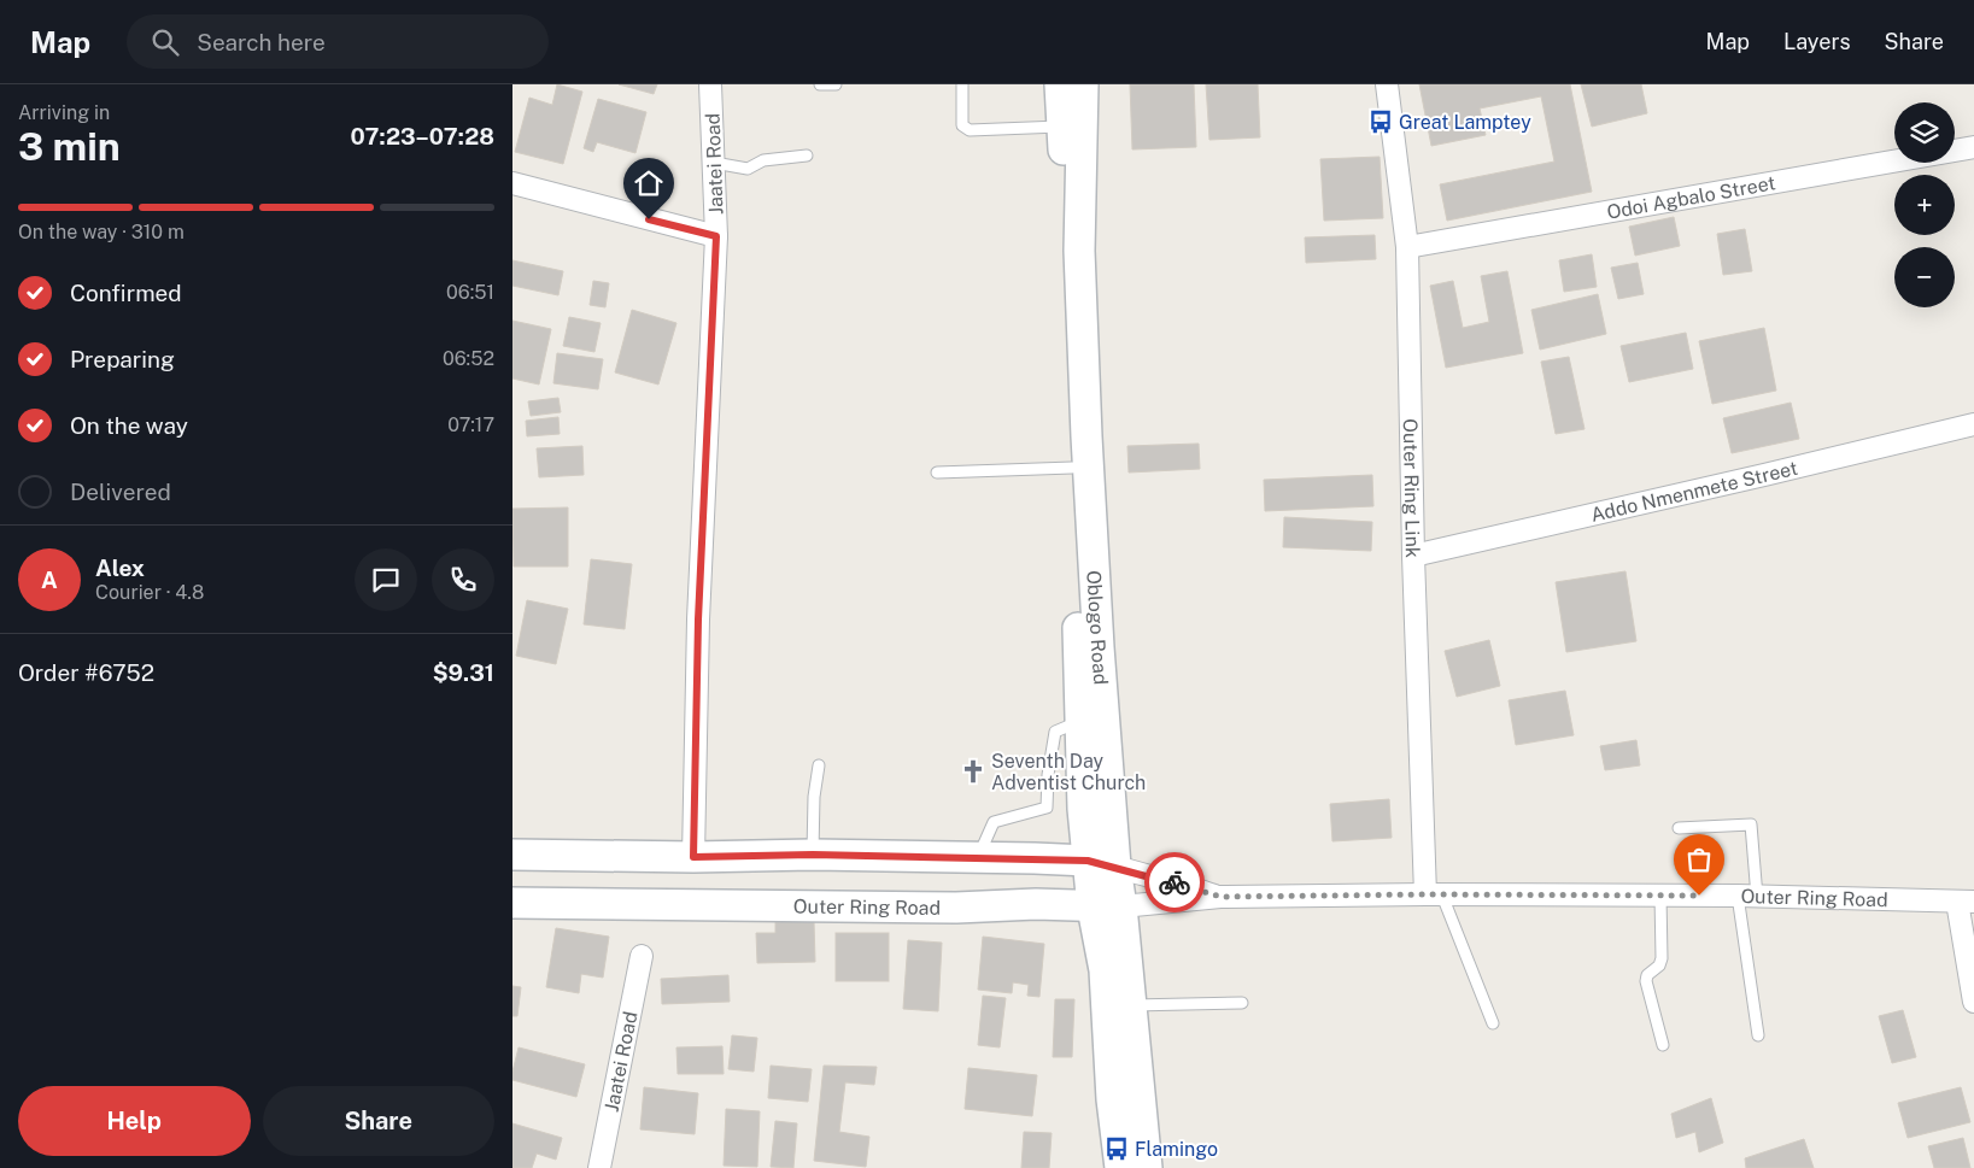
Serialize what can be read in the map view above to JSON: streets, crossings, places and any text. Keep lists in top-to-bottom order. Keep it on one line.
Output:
{"streets":{"main road":["Oblogo Road","Outer Ring Road"],"street":["Jaatei Road","Odoi Agbalo Street","Outer Ring Link","Addo Nmenmete Street"]},"crossings":[["Jaatei Road","Outer Ring Road"],["Odoi Agbalo Street","Outer Ring Link"],["Outer Ring Link","Addo Nmenmete Street"],["Outer Ring Link","Outer Ring Road"],["Oblogo Road","Outer Ring Road"]],"places":{"bus stop":["Great Lamptey","Flamingo"],"church":["Seventh Day Adventist Church"]},"page":{"header":"Map","search":"Search here","nav":["Map","Layers","Share"],"heading":["3 min","Arriving in","07:23–07:28"],"panel":["Alex","Courier · 4.8","Order #6752","$9.31"],"map_buttons":["+","−"],"bar":"On the way · 310 m","list":[["Confirmed","06:51"],["Preparing","06:52"],["On the way","07:17"],"Delivered"],"round":"A","buttons":["Help","Share"]}}
